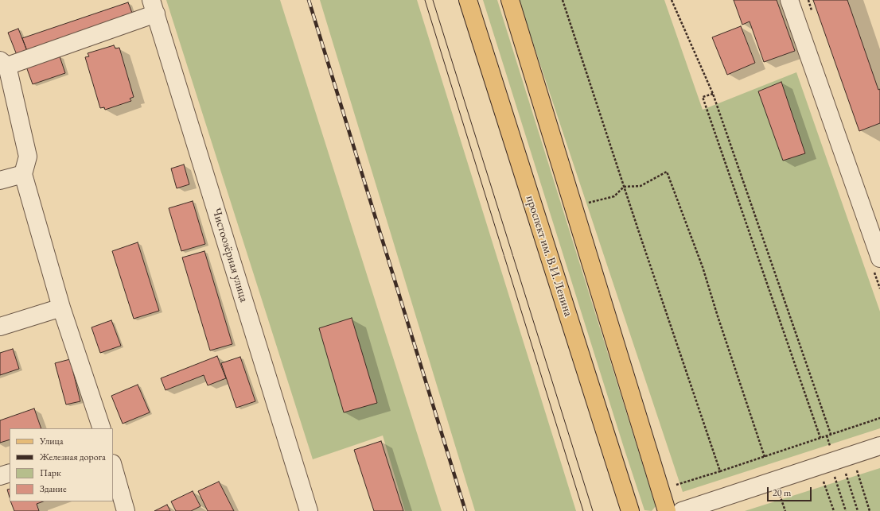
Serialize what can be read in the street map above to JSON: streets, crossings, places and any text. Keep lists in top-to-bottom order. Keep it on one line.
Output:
{"streets":{"main road":["проспект им. В.И. Ленина"],"street":["Чистоозёрная улица"]},"legend":["Улица","Железная дорога","Парк","Здание"],"scale_bar":"20 m"}
